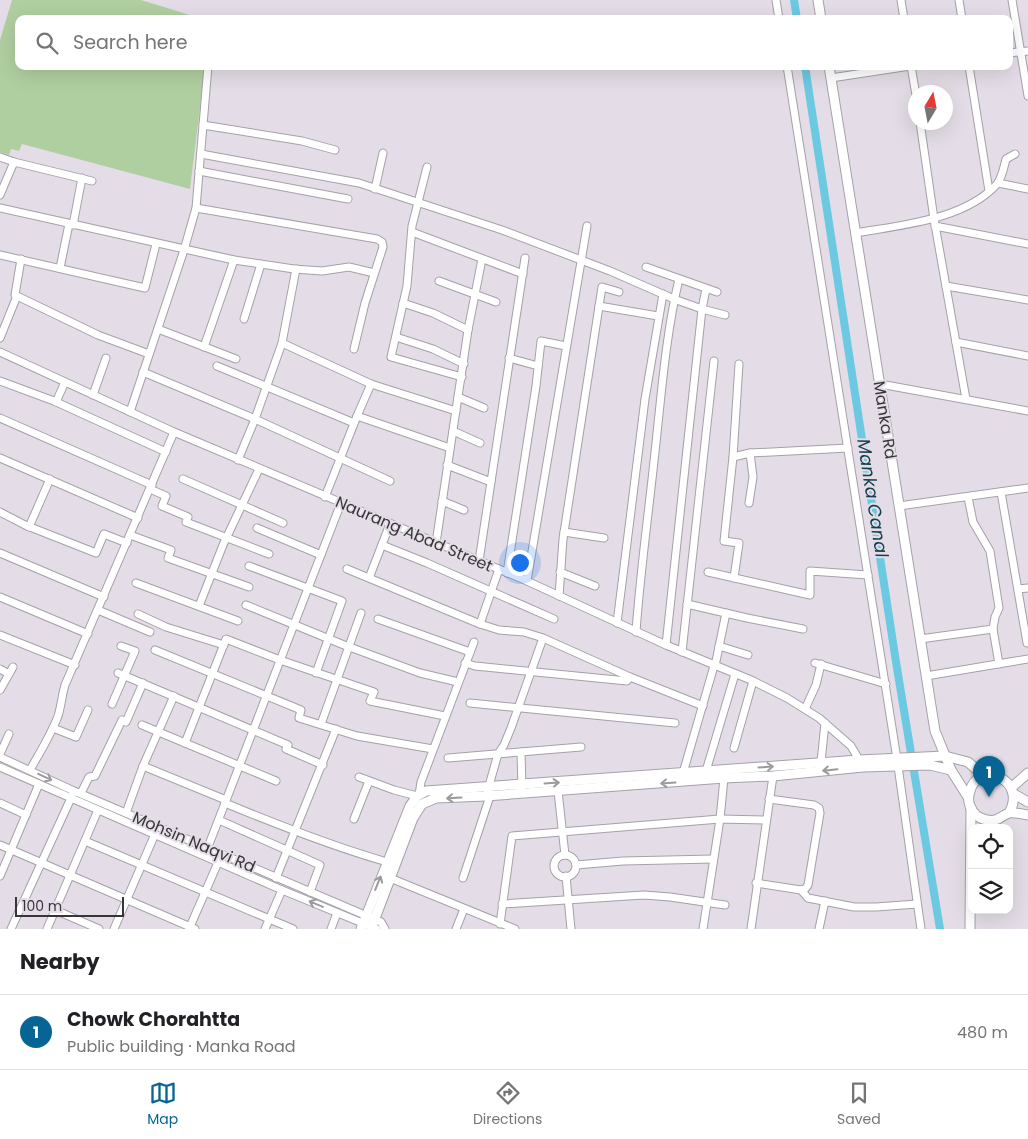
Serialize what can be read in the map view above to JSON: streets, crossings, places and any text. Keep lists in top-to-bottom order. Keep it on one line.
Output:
{"streets":{"main road":["Manka Rd"],"street":["Naurang Abad Street","Mohsin Naqvi Rd"]},"water":["Manka Canal"],"scale_bar":"100 m","north":"top","page":{"search":"Search here","pins":"1","scale":"100 m","heading":"Nearby","list":[{"mark":"1","name":"Chowk Chorahtta","note":"Public building · Manka Road","value":"480 m"}],"nav":["Map","Directions","Saved"]}}
